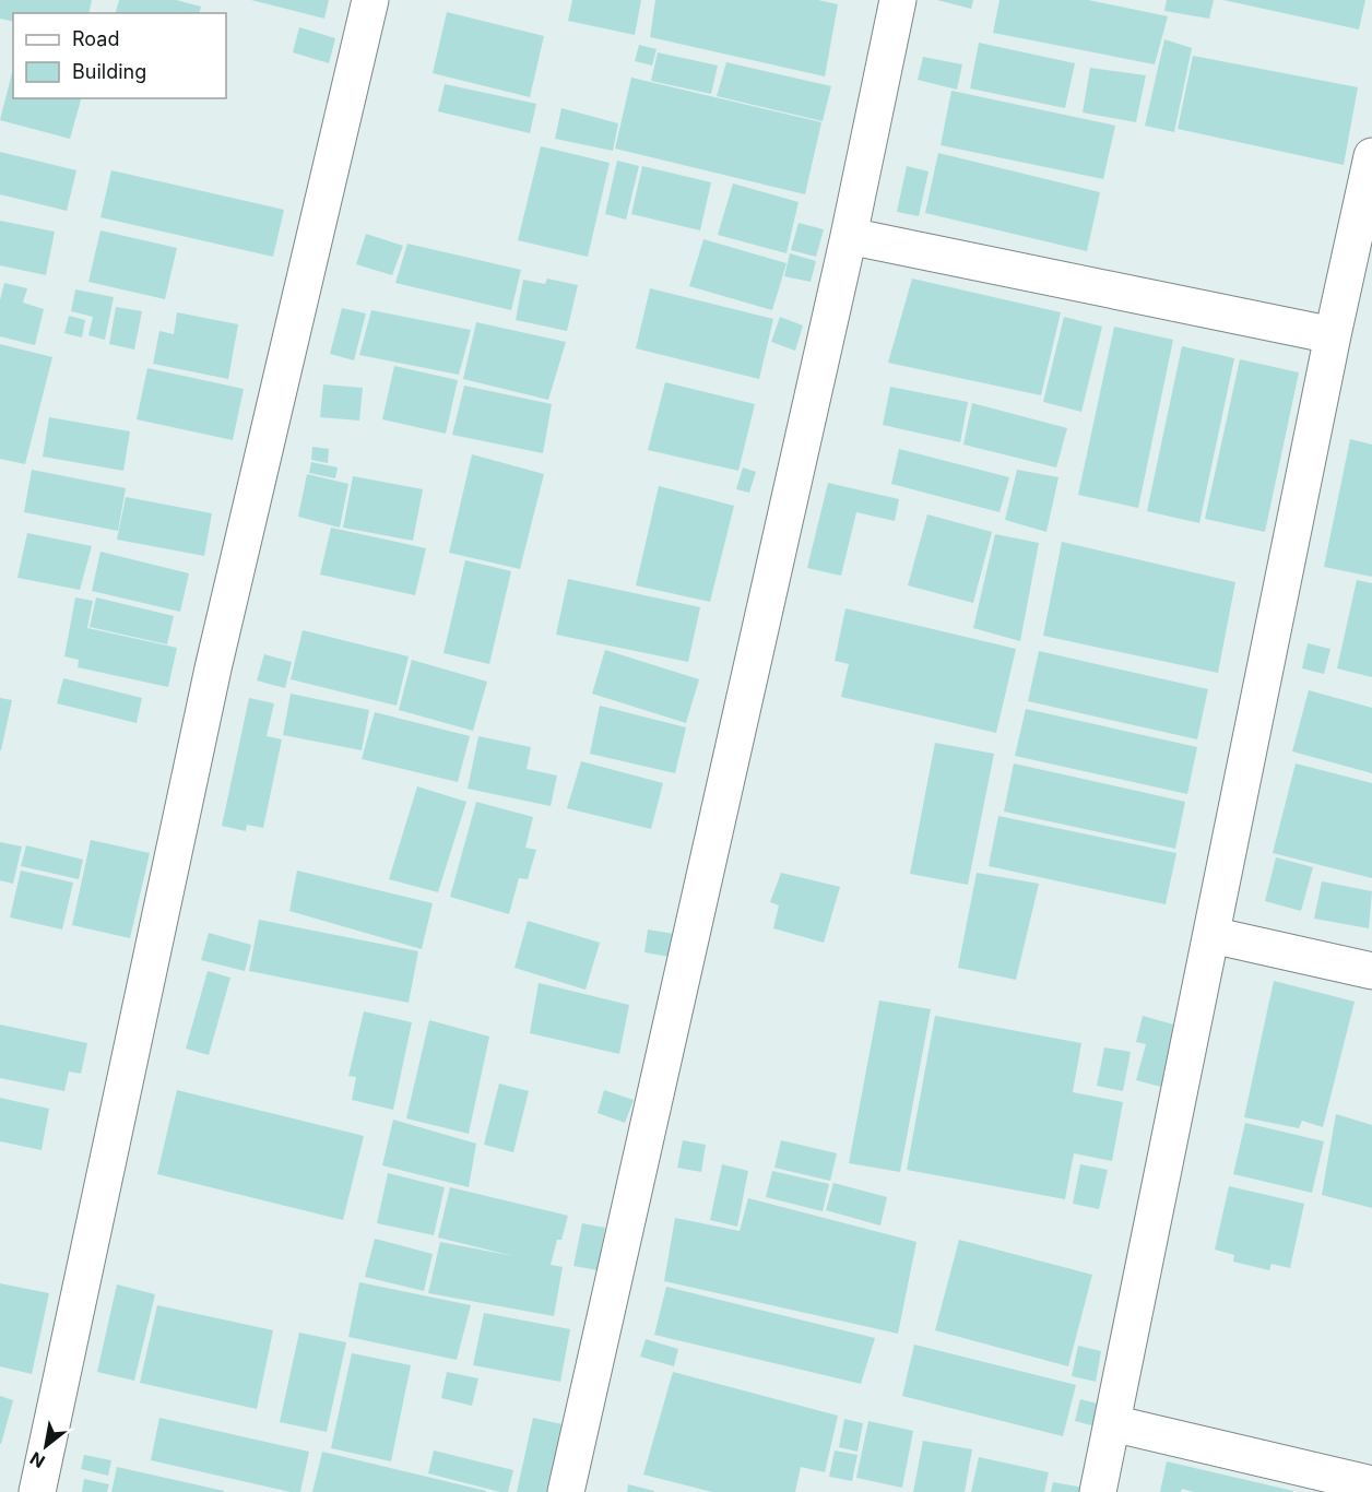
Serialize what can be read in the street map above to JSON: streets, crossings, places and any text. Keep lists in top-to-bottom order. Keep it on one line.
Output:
{"legend":["Road","Building"],"north":"bottom left"}
